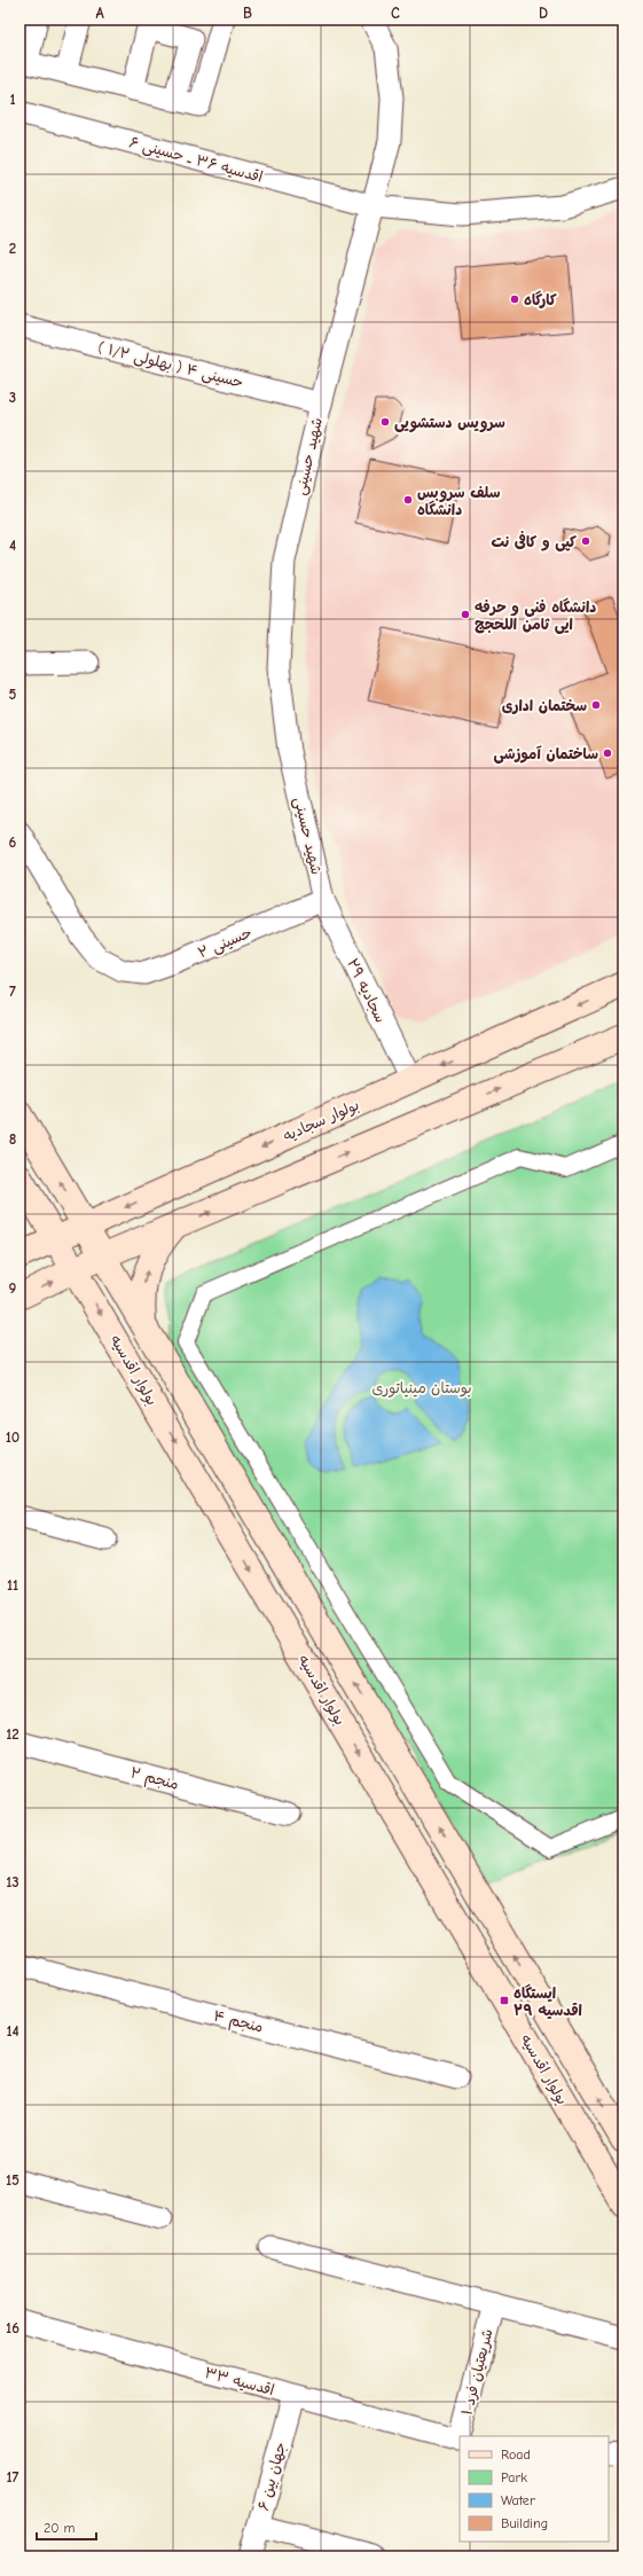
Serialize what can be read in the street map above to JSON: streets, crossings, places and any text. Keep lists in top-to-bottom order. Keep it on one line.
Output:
{"streets":{"main road":["بولوار سجادیه","بولوار اقدسیه"],"street":["اقدسیه ۳۶ ـ حسینی ۶","حسینی ۴ ( بهلولی ۱/۲ )","شهید حسینی","حسینی ۲","سجادیه ۲۹","منجم ۲","منجم ۴","شریعتیان فرد ۱","اقدسیه ۳۳","جهان بین ۶"]},"crossings":[["اقدسیه ۳۶ ـ حسینی ۶","شهید حسینی"],["حسینی ۴ ( بهلولی ۱/۲ )","شهید حسینی"],["شهید حسینی","حسینی ۲"],["شهید حسینی","سجادیه ۲۹"],["حسینی ۲","سجادیه ۲۹"],["سجادیه ۲۹","بولوار سجادیه"],["بولوار سجادیه","بولوار اقدسیه"],["اقدسیه ۳۳","جهان بین ۶"]],"parks":["بوستان مینیاتوری"],"places":{"other":["کارگاه","سرویس دستشویی","سلف سرویس دانشگاه","کپی و کافی نت","دانشگاه فنی و حرفه ایی ثامن اللحجج","سختمان اداری","ساختمان آموزشی"],"transit":["ایستگاه اقدسیه ۲۹"]},"legend":["Road","Park","Water","Building"],"scale_bar":"20 m","grid":{"columns":["A","B","C","D"],"rows":["1","2","3","4","5","6","7","8","9","10","11","12","13","14","15","16","17"]}}
